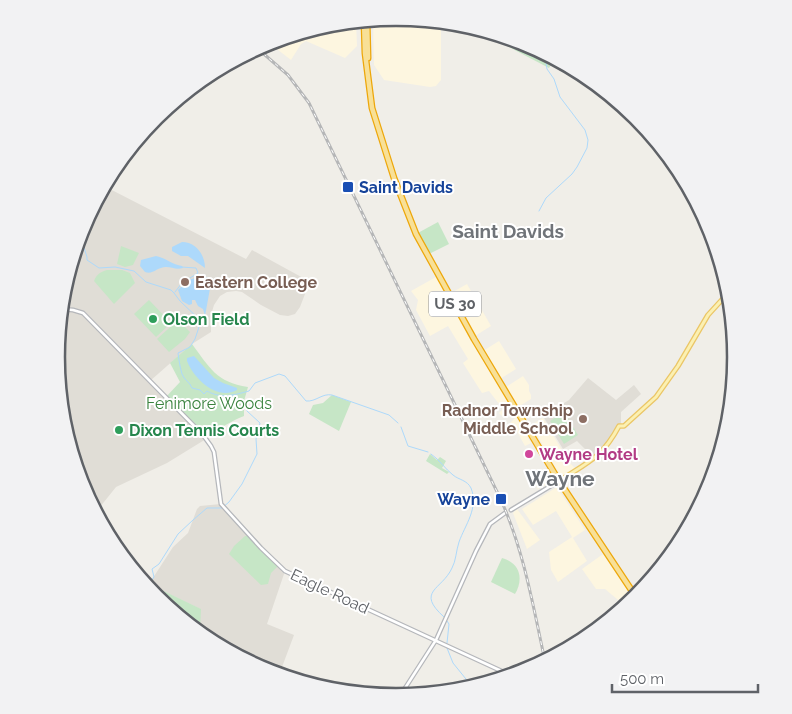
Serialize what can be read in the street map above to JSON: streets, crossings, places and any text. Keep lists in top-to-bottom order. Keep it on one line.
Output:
{"streets":{"highway":["US 30"],"street":["Eagle Road"]},"districts":["Saint Davids","Wayne"],"parks":["Fenimore Woods"],"places":{"transit":["Saint Davids","Wayne"],"other":["Eastern College","Olson Field","Radnor Township Middle School","Dixon Tennis Courts","Wayne Hotel"]},"scale_bar":"500 m"}
